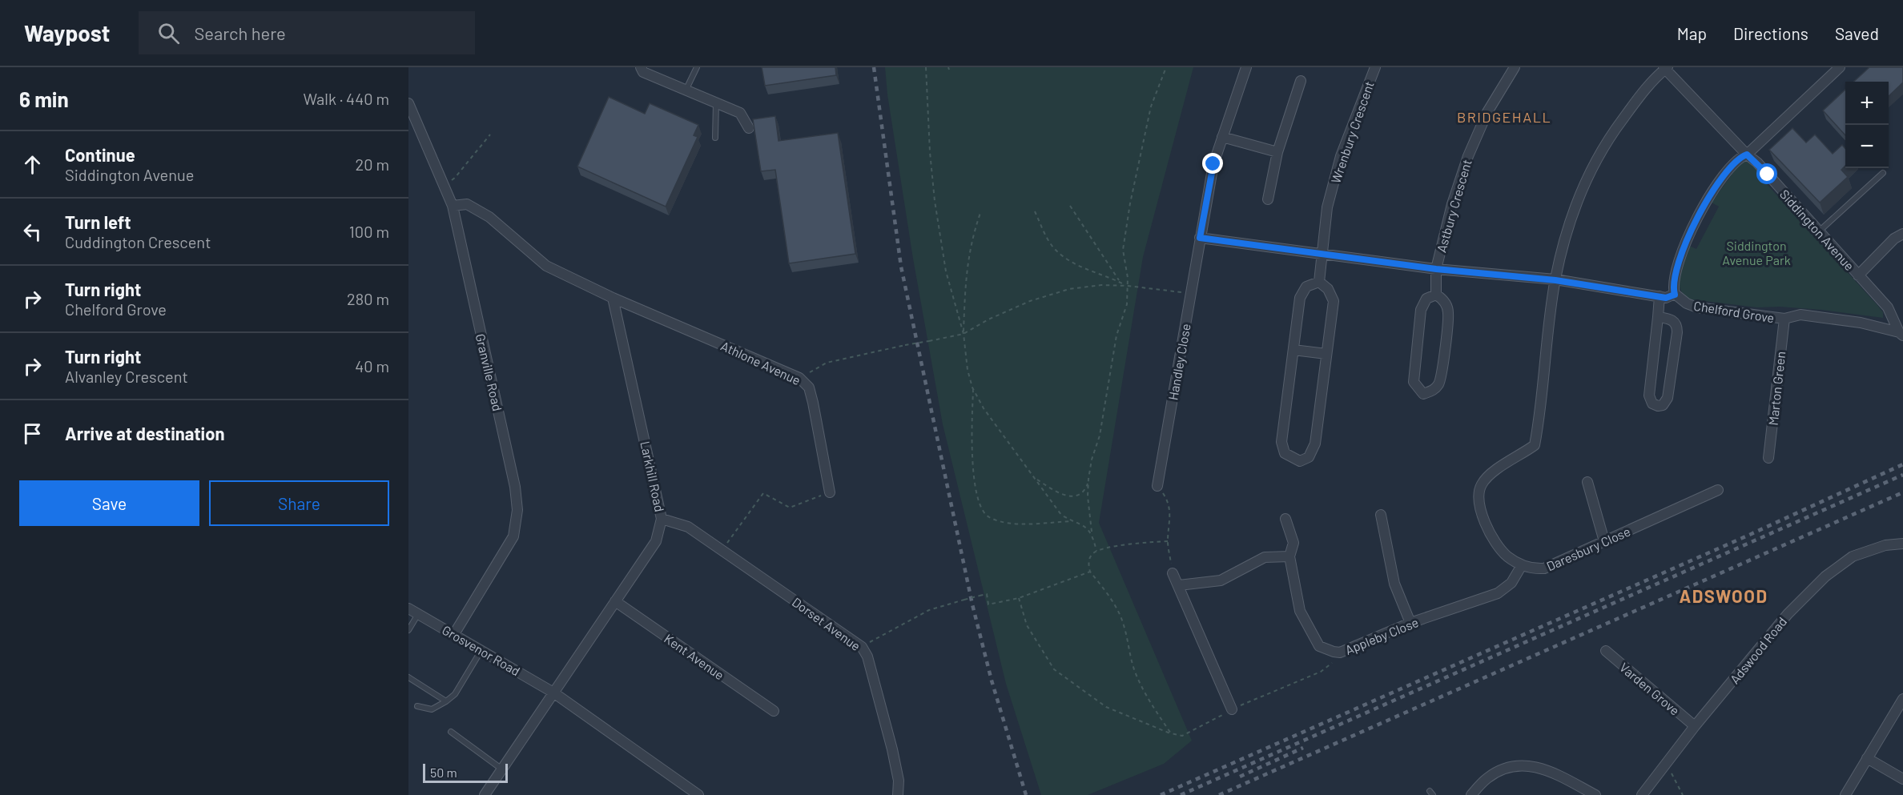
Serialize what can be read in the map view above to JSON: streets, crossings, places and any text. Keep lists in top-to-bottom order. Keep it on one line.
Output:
{"streets":{"street":["Wrenbury Crescent","Astbury Crescent","Siddington Avenue","Chelford Grove","Handley Close","Athlone Avenue","Granville Road","Marton Green","Larkhill Road","Daresbury Close","Dorset Avenue","Appleby Close","Grosvenor Road","Adswood Road","Kent Avenue","Varden Grove"]},"crossings":[["Siddington Avenue","Chelford Grove"],["Chelford Grove","Marton Green"],["Athlone Avenue","Larkhill Road"],["Granville Road","Grosvenor Road"],["Larkhill Road","Dorset Avenue"],["Larkhill Road","Grosvenor Road"],["Larkhill Road","Kent Avenue"],["Daresbury Close","Appleby Close"],["Adswood Road","Varden Grove"]],"districts":["BRIDGEHALL","ADSWOOD"],"parks":["Siddington Avenue Park"],"scale_bar":"50 m","page":{"header":"Waypost","search":"Search here","nav":["Map","Directions","Saved"],"heading":["6 min","Walk · 440 m"],"map_buttons":["+","−"],"list":[["Continue","Siddington Avenue","20 m"],["Turn left","Cuddington Crescent","100 m"],["Turn right","Chelford Grove","280 m"],["Turn right","Alvanley Crescent","40 m"],"Arrive at destination"],"buttons":["Save","Share"],"scale":"50 m"}}
